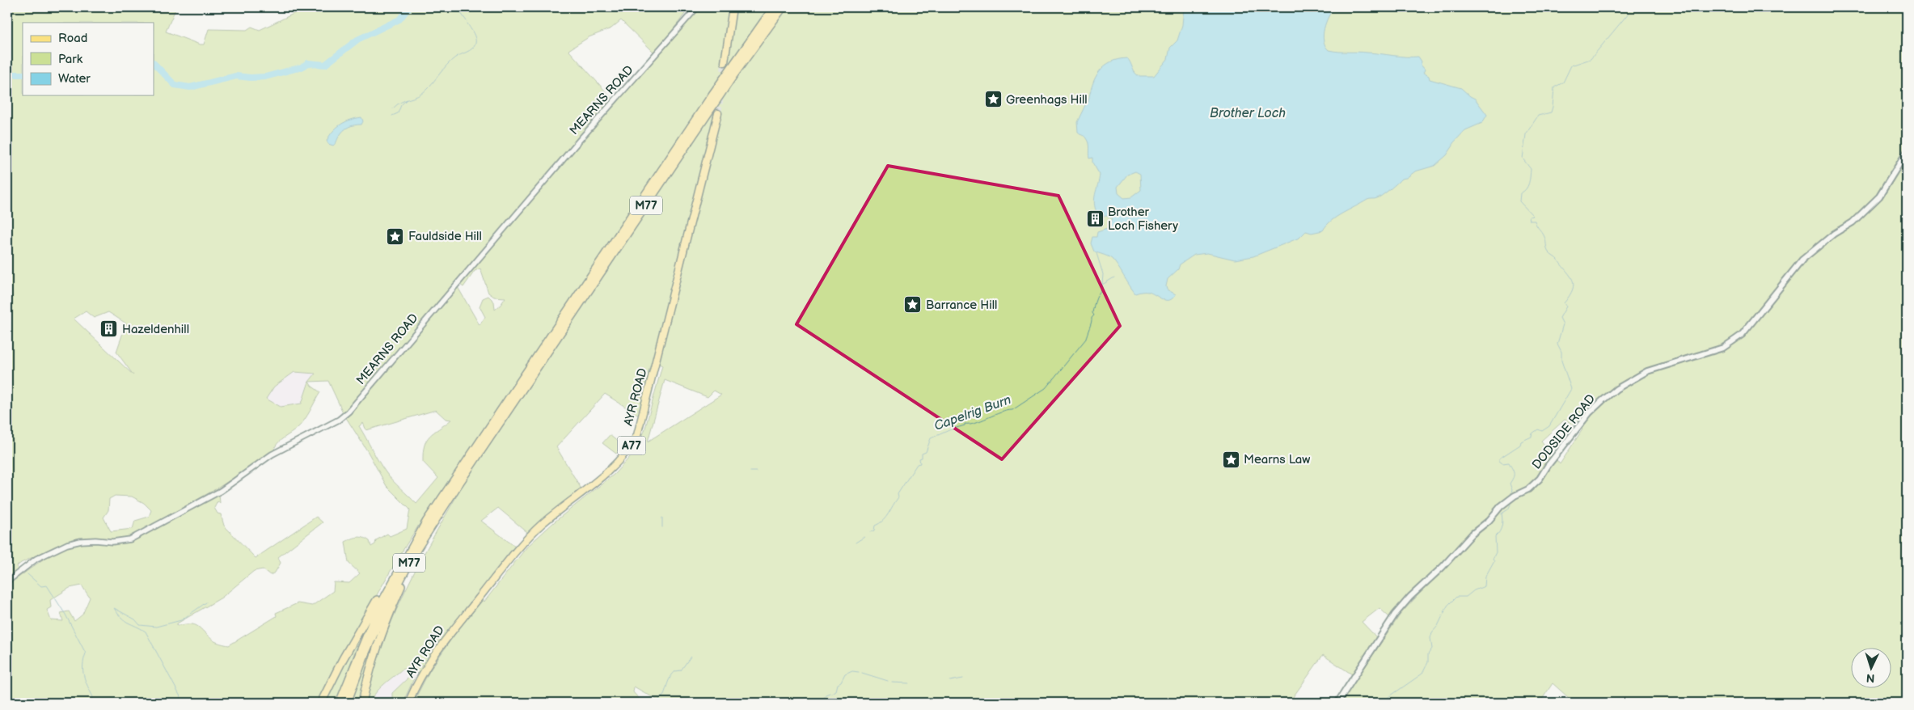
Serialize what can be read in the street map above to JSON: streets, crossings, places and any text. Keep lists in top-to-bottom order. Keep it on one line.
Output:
{"streets":{"highway":["M77"],"main road":["AYR ROAD","DODSIDE ROAD","A77"],"street":["MEARNS ROAD"]},"water":["Brother Loch","Capelrig Burn"],"places":{"place":["Greenhags Hill","Fauldside Hill","Barrance Hill","Mearns Law"],"building":["Brother Loch Fishery","Hazeldenhill"]},"legend":["Road","Park","Water"],"north":"bottom"}
